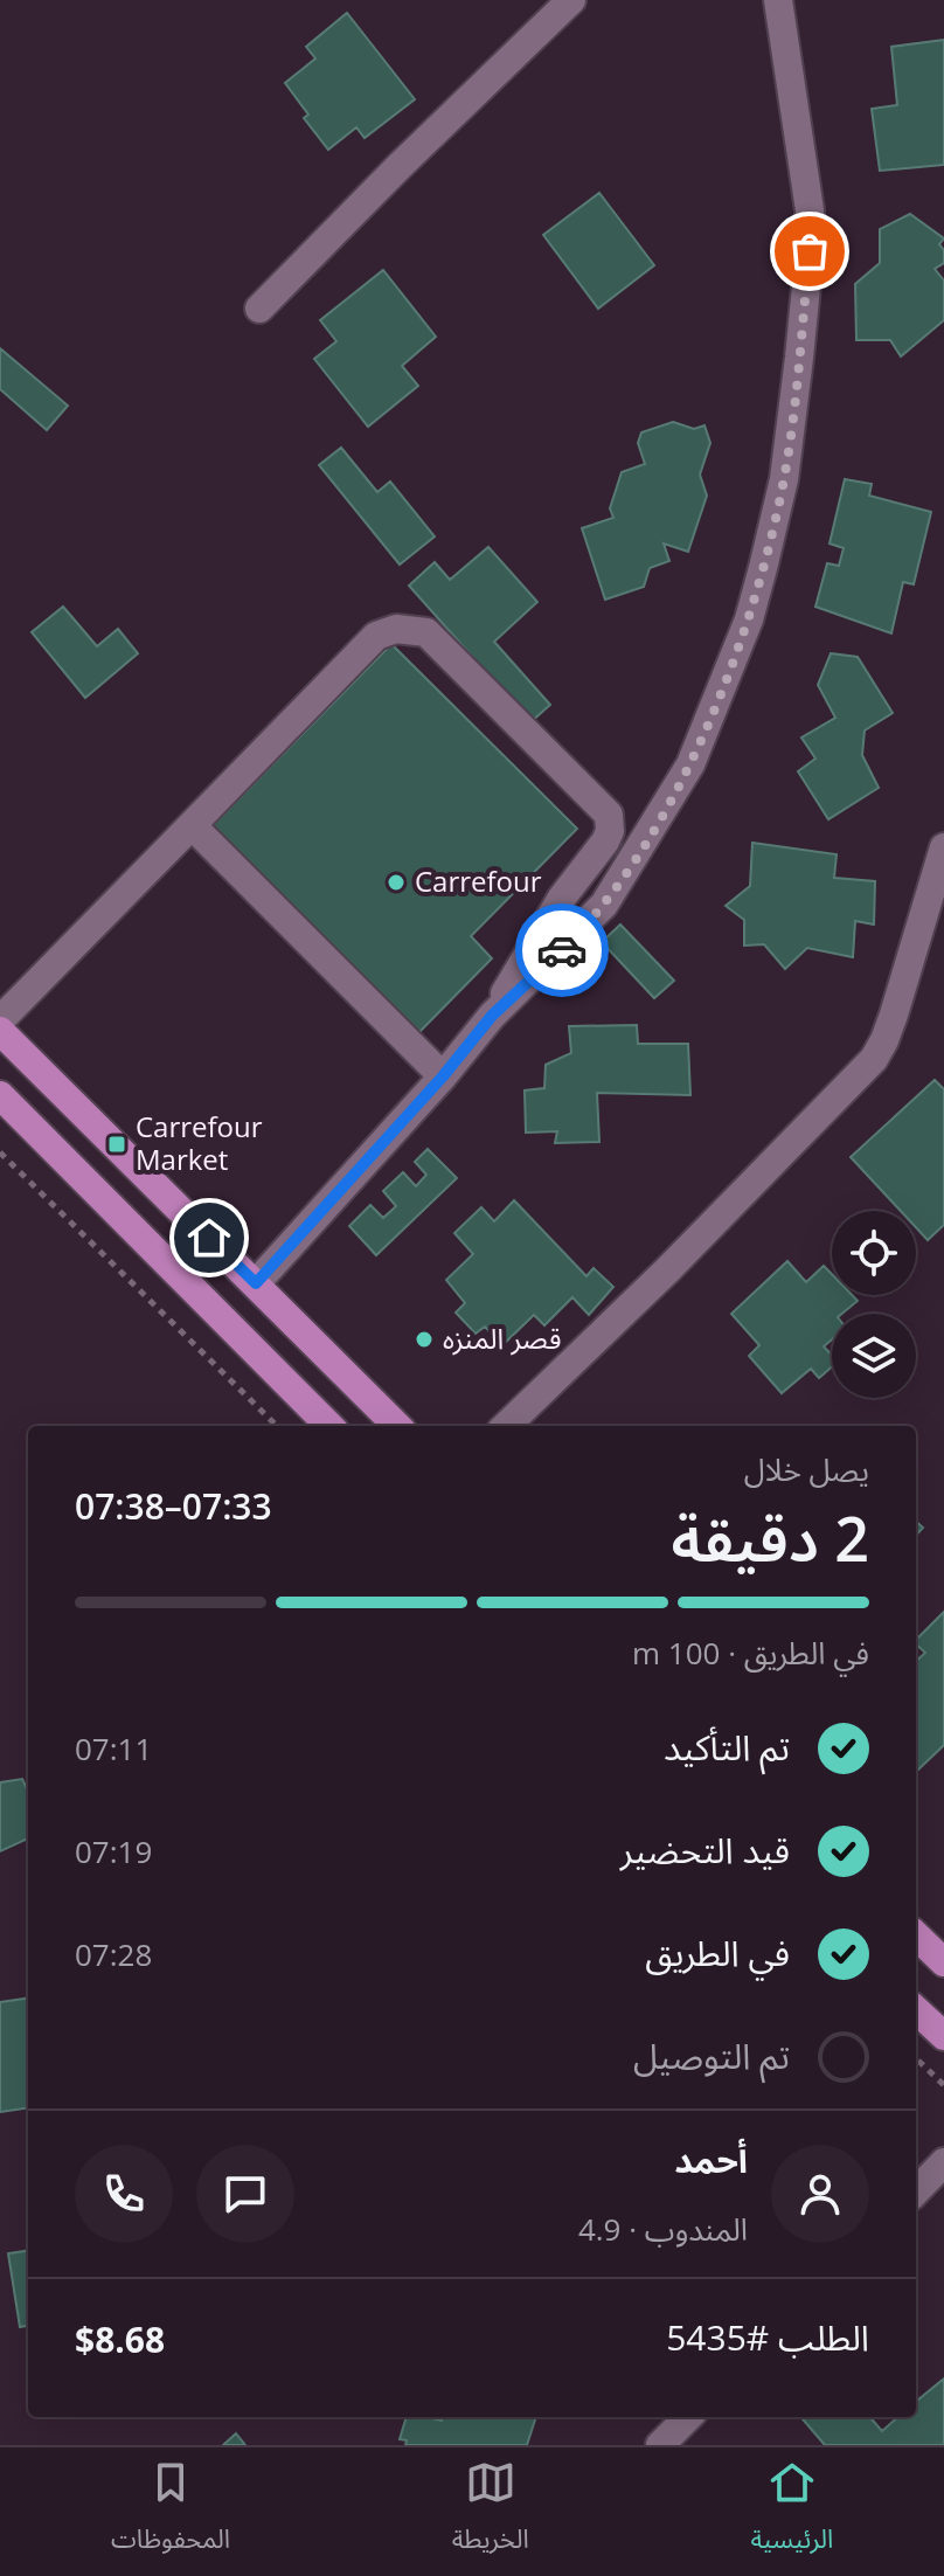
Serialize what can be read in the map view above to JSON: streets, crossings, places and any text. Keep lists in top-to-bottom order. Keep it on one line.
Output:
{"places":{"other":["Carrefour","قصر المنزه"],"transit":["Carrefour Market"]},"page":{"heading":["2 دقيقة","يصل خلال","07:33–07:38"],"panel":["أحمد","المندوب · 4.9","الطلب #5435","$8.68"],"bar":"في الطريق · 100 m","list":[["تم التأكيد","07:11"],["قيد التحضير","07:19"],["في الطريق","07:28"],"تم التوصيل"],"tabs":["الرئيسية","الخريطة","المحفوظات"]}}
